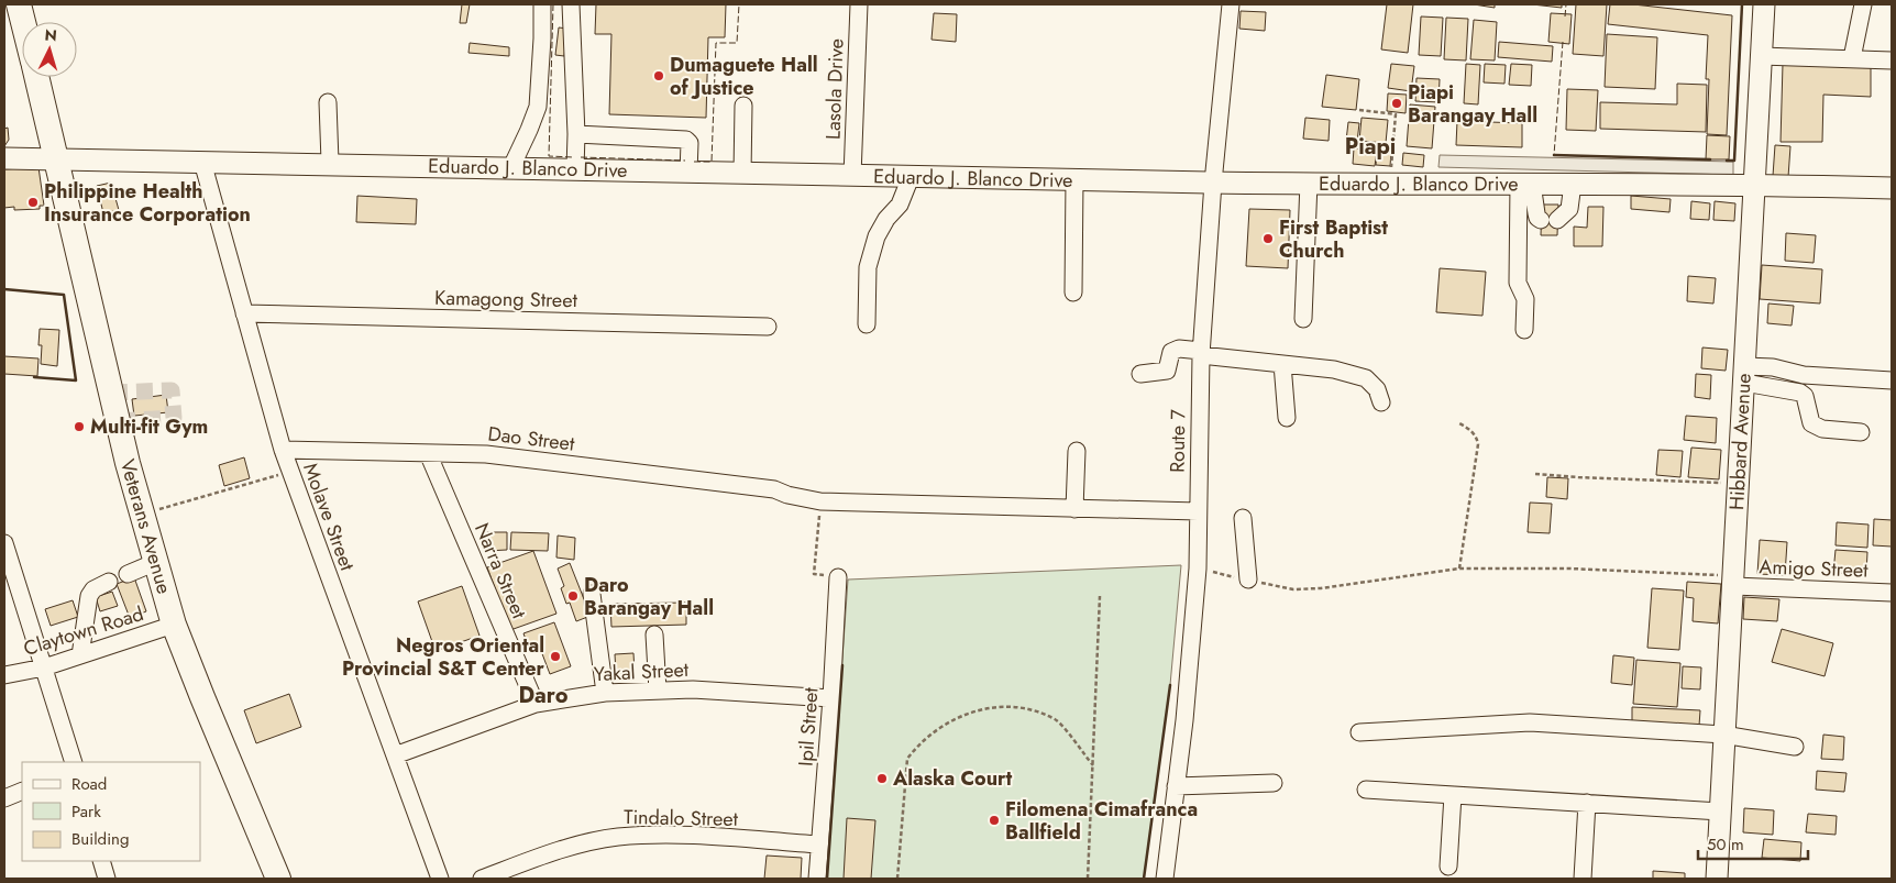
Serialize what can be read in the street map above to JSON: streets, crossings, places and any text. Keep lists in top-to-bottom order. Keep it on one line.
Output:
{"streets":{"highway":["Veterans Avenue"],"main road":["Eduardo J. Blanco Drive","Hibbard Avenue"],"street":["Lasola Drive","Kamagong Street","Dao Street","Route 7","Molave Street","Amigo Street","Narra Street","Claytown Road","Yakal Street","Ipil Street","Tindalo Street"]},"crossings":[["Lasola Drive","Eduardo J. Blanco Drive"],["Eduardo J. Blanco Drive","Route 7"],["Eduardo J. Blanco Drive","Hibbard Avenue"],["Eduardo J. Blanco Drive","Molave Street"],["Eduardo J. Blanco Drive","Veterans Avenue"],["Kamagong Street","Molave Street"],["Dao Street","Route 7"],["Dao Street","Molave Street"],["Dao Street","Narra Street"],["Hibbard Avenue","Amigo Street"],["Molave Street","Yakal Street"],["Veterans Avenue","Claytown Road"],["Narra Street","Yakal Street"],["Yakal Street","Ipil Street"],["Ipil Street","Tindalo Street"]],"districts":["Piapi","Daro"],"places":["Dumaguete Hall of Justice","Piapi Barangay Hall","Philippine Health Insurance Corporation","First Baptist Church","Multi-fit Gym","Daro Barangay Hall","Negros Oriental Provincial S&T Center","Alaska Court","Filomena Cimafranca Ballfield"],"legend":["Road","Park","Building"],"scale_bar":"50 m","north":"top"}
